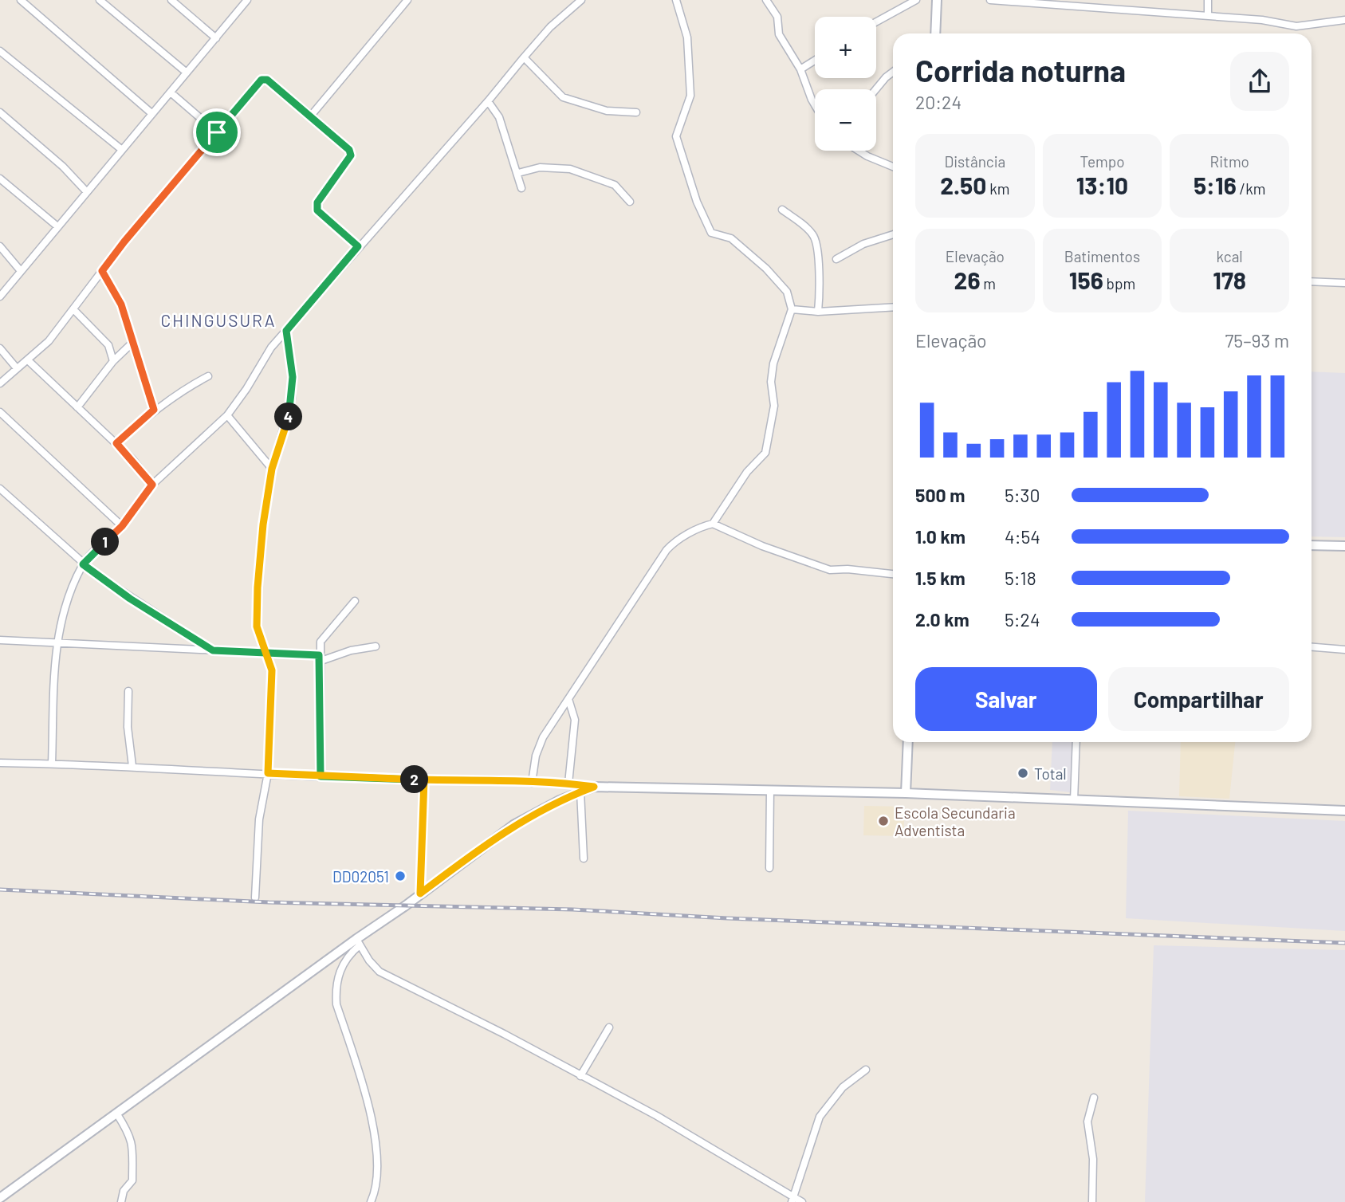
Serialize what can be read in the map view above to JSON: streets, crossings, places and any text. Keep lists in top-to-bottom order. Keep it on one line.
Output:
{"districts":["CHINGUSURA"],"places":["Total","Escola Secundaria Adventista","DD02051"],"page":{"map_buttons":["+","−"],"heading":["Corrida noturna","20:24"],"stats":[["Distância","2.50 km"],["Tempo","13:10"],["Ritmo","5:16 /km"],["Elevação","26 m"],["Batimentos","156 bpm"],["kcal","178"]],"chart":["Elevação","75–93 m"],"pins":["4","1","2"],"list":[{"name":"500 m","note":"5:30"},{"name":"1.0 km","note":"4:54"},{"name":"1.5 km","note":"5:18"},{"name":"2.0 km","note":"5:24"}],"buttons":["Salvar","Compartilhar"]}}
